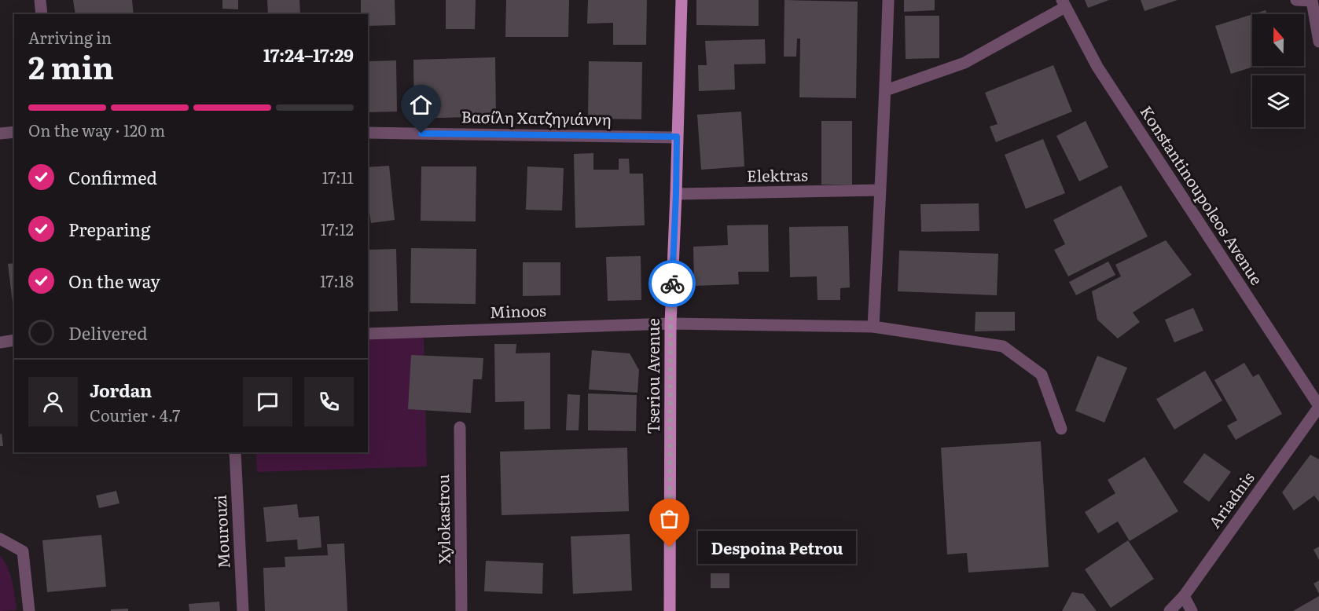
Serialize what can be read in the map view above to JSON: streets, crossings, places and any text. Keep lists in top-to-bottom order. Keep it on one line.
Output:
{"streets":{"main road":["Tseriou Avenue"],"street":["Βασίλη Χατζηγιάννη","Elektras","Konstantinoupoleos Avenue","Minoos","Ariadnis","Xylokastrou","Mourouzi"]},"crossings":[["Βασίλη Χατζηγιάννη","Tseriou Avenue"],["Elektras","Tseriou Avenue"],["Konstantinoupoleos Avenue","Ariadnis"],["Minoos","Tseriou Avenue"]],"places":["Despoina Petrou"],"north":"top","page":{"heading":["2 min","Arriving in","17:24–17:29"],"panel":["Jordan","Courier · 4.7"],"bar":"On the way · 120 m","list":[["Confirmed","17:11"],["Preparing","17:12"],["On the way","17:18"],"Delivered"],"bubble":"Despoina Petrou"}}
